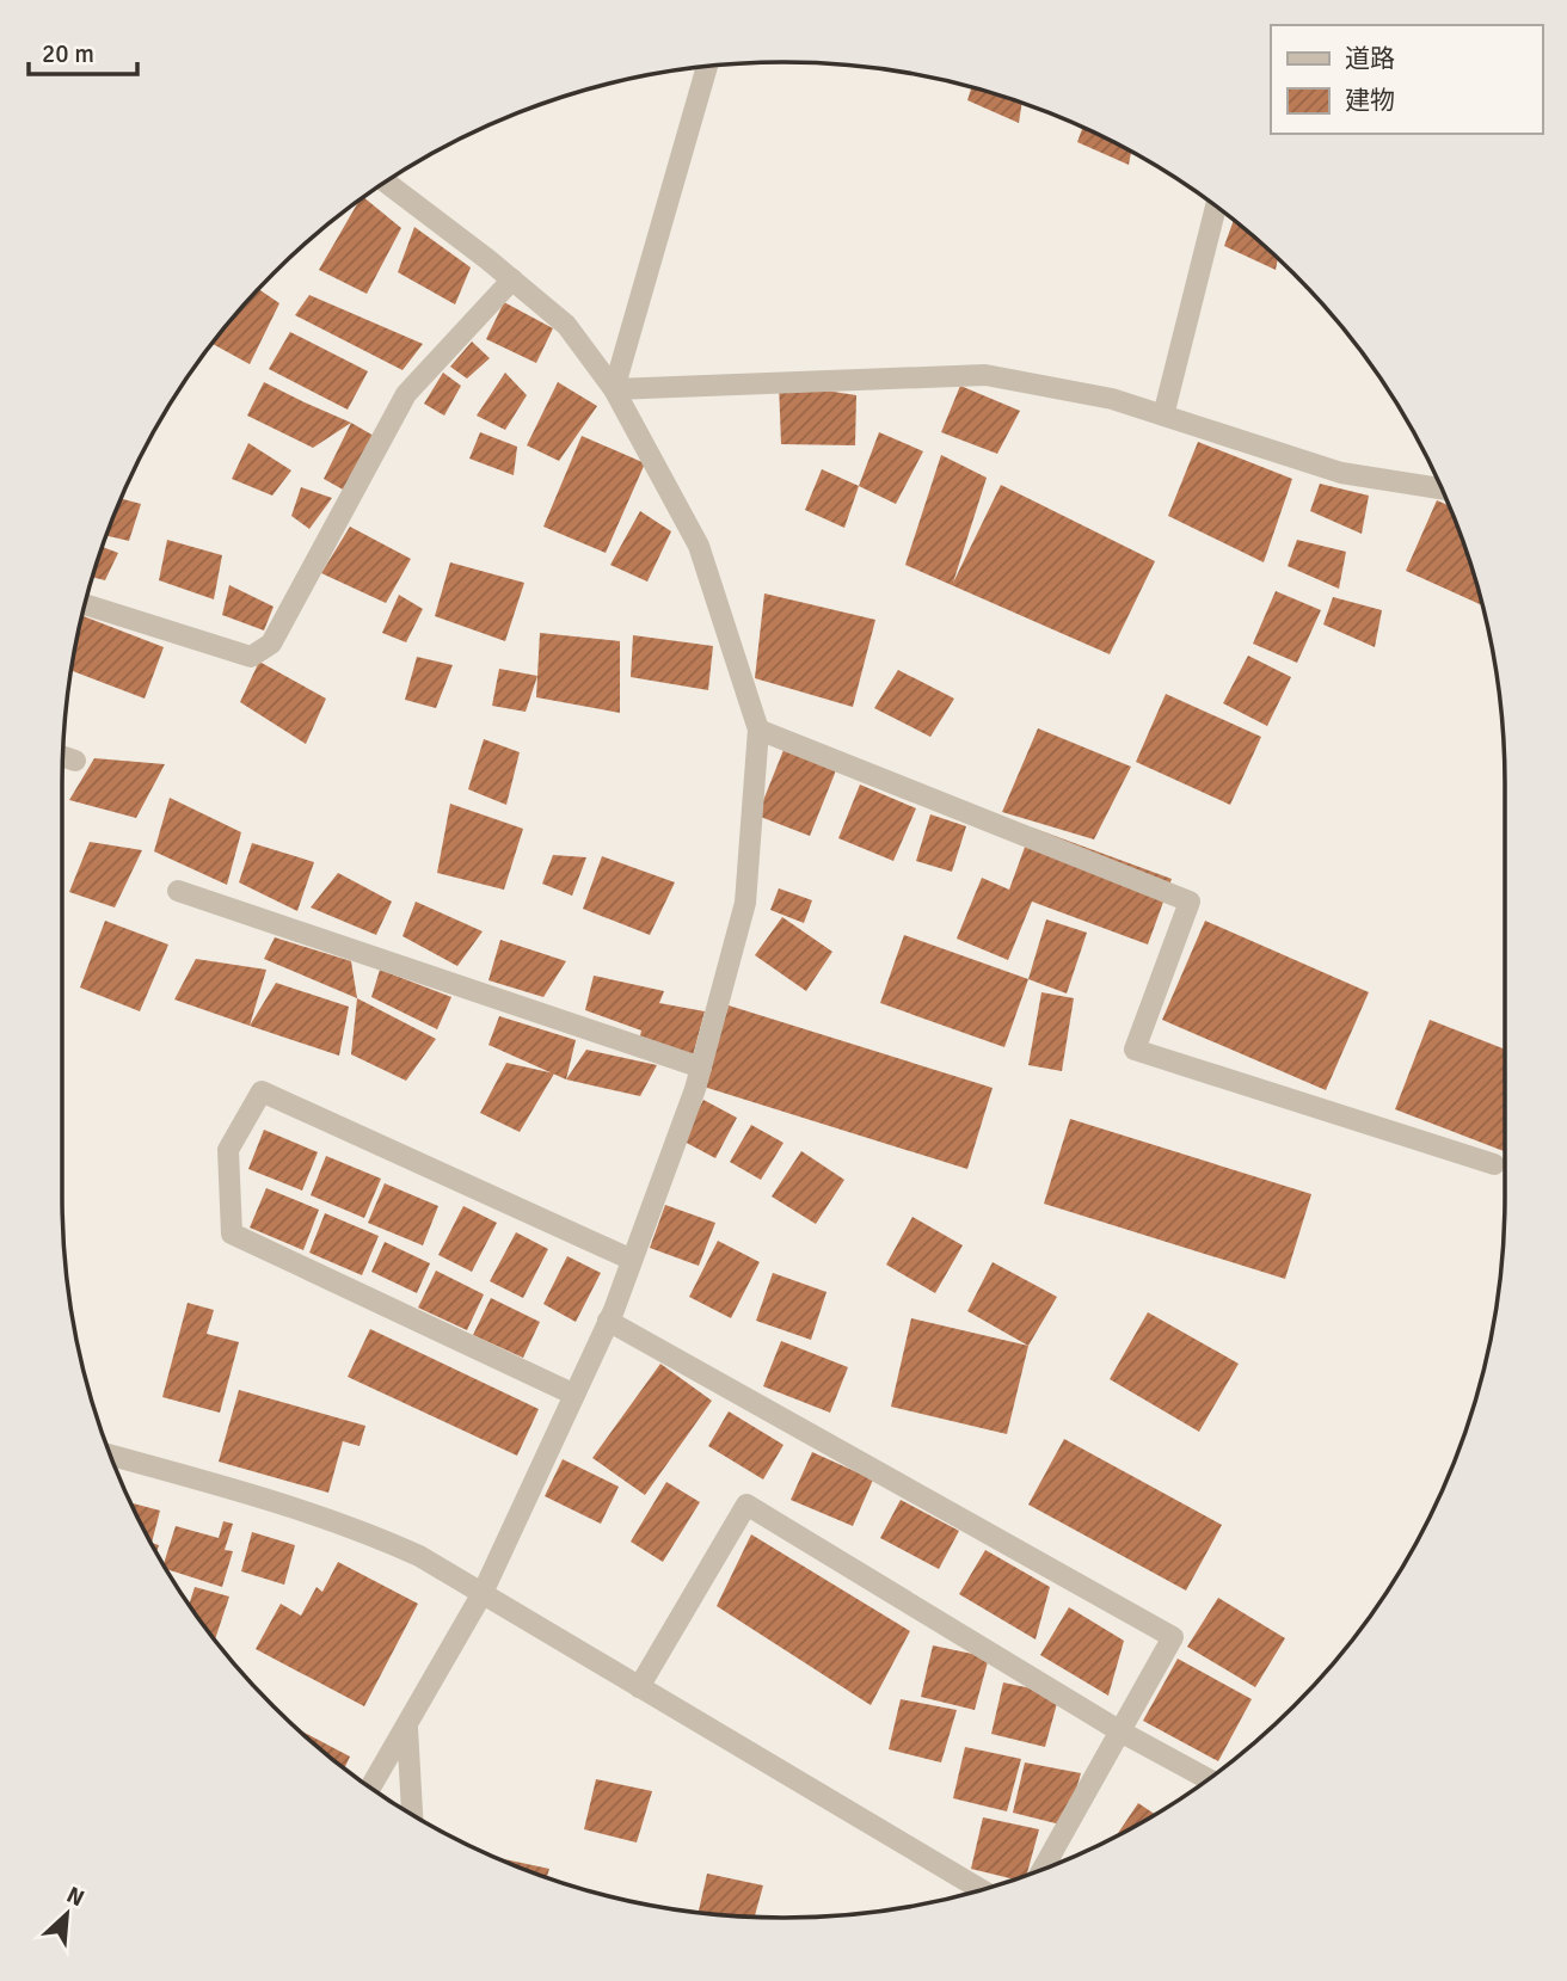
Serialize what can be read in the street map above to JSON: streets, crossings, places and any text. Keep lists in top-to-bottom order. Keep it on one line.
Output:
{"legend":["道路","建物"],"scale_bar":"20 m","north":"top right"}
